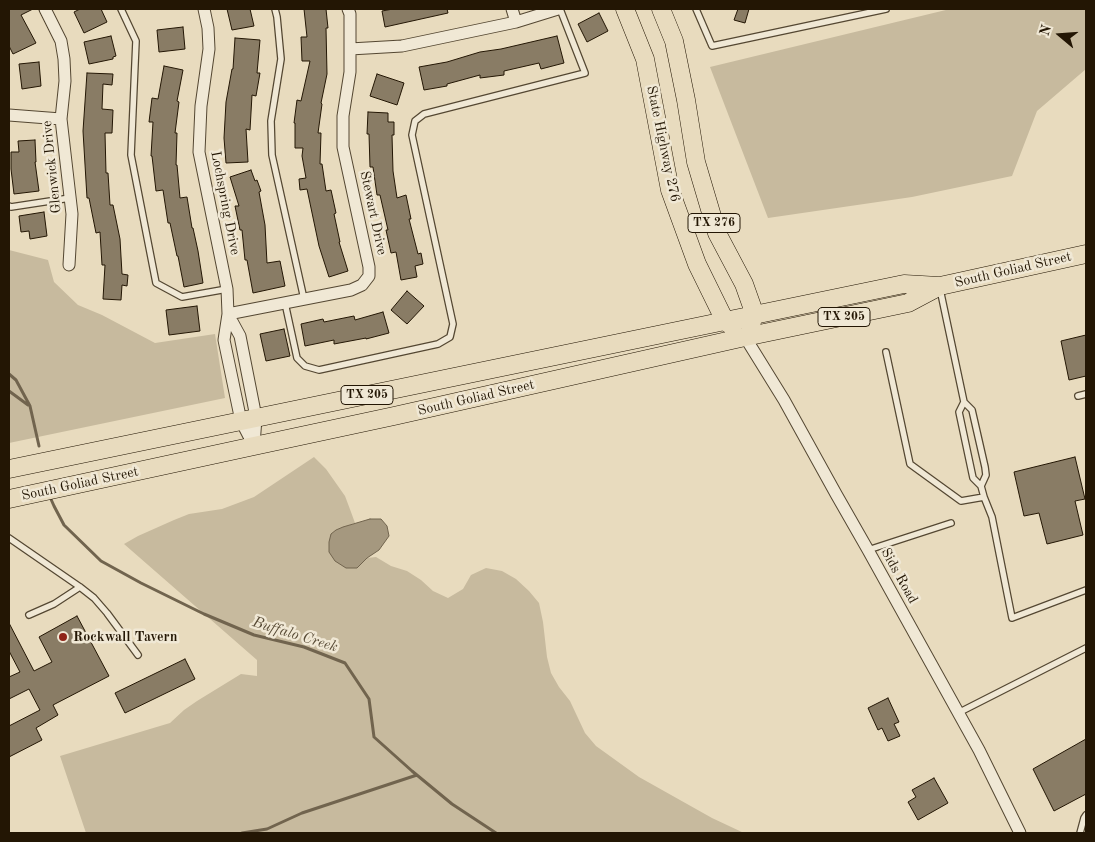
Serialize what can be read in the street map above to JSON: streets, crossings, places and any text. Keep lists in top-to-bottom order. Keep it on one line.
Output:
{"streets":{"main road":["State Highway 276","TX 276","South Goliad Street","TX 205"],"street":["Glenwick Drive","Lochspring Drive","Stewart Drive","Sids Road"]},"crossings":[["State Highway 276","South Goliad Street"],["State Highway 276","Sids Road"],["Lochspring Drive","Stewart Drive"],["Lochspring Drive","South Goliad Street"],["South Goliad Street","Sids Road"]],"water":["Buffalo Creek"],"places":["Rockwall Tavern"],"north":"left"}
